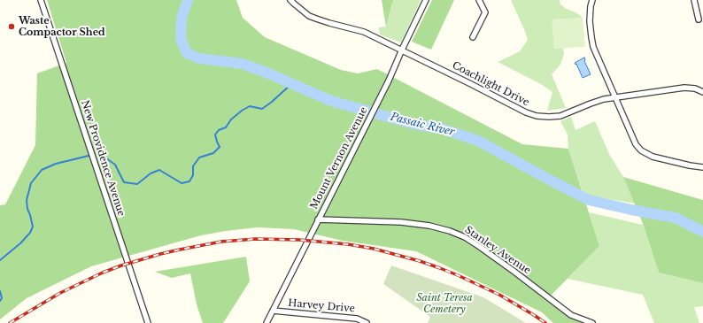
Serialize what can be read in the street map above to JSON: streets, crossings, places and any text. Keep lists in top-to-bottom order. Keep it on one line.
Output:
{"streets":{"street":["Coachlight Drive","New Providence Avenue","Mount Vernon Avenue","Stanley Avenue","Harvey Drive"]},"crossings":[["Coachlight Drive","Mount Vernon Avenue"],["Mount Vernon Avenue","Stanley Avenue"],["Mount Vernon Avenue","Harvey Drive"]],"water":["Passaic River"],"parks":["Saint Teresa Cemetery"],"places":["Waste Compactor Shed"]}
